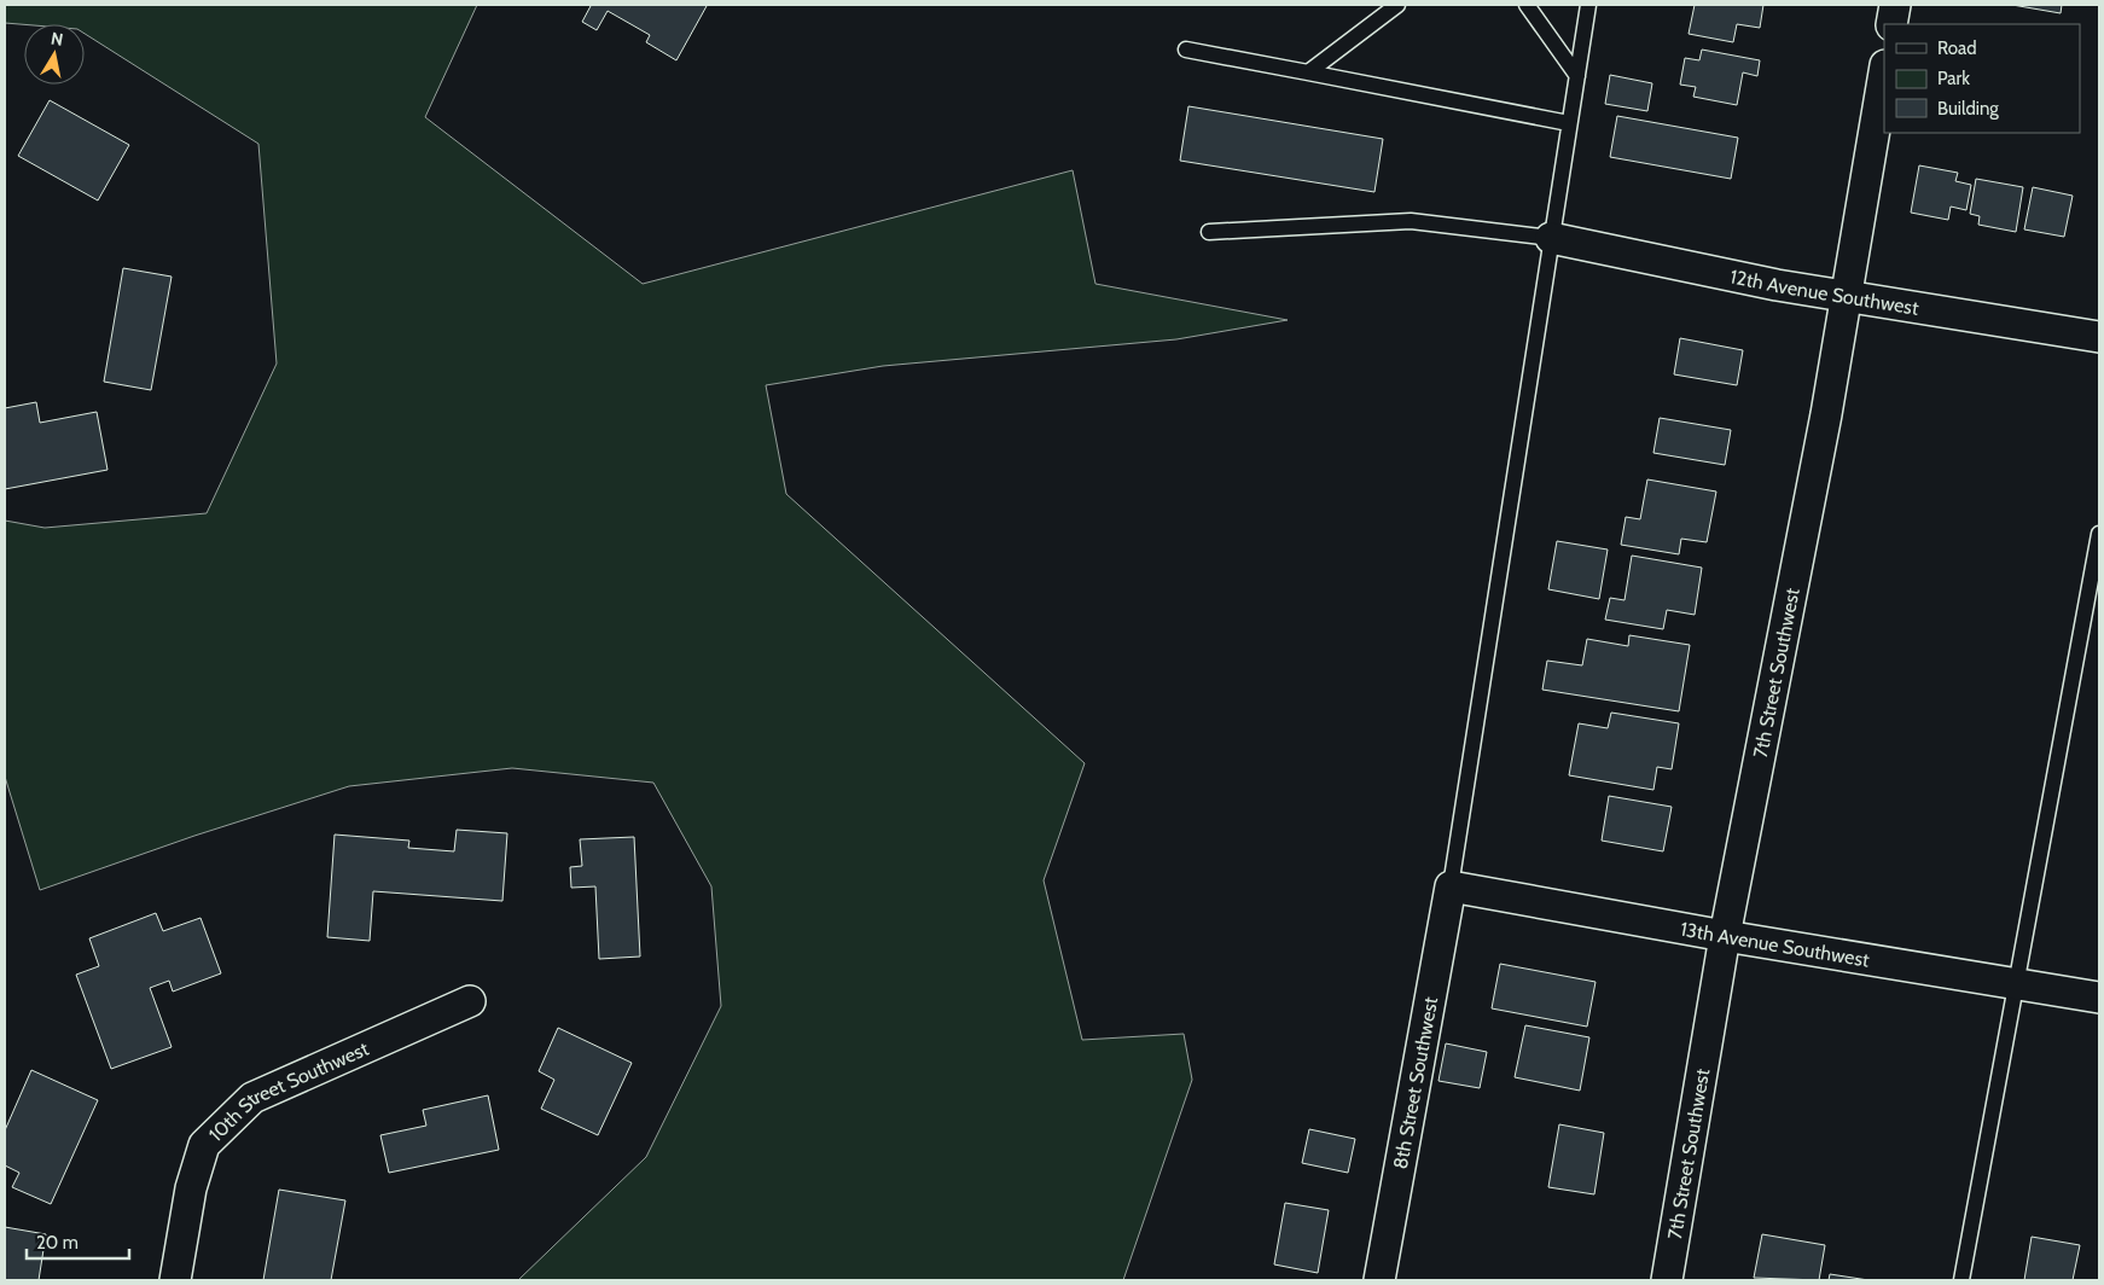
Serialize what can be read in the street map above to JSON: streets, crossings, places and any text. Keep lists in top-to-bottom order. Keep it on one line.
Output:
{"streets":{"street":["12th Avenue Southwest","7th Street Southwest","13th Avenue Southwest","8th Street Southwest","10th Street Southwest"]},"crossings":[["12th Avenue Southwest","7th Street Southwest"],["7th Street Southwest","13th Avenue Southwest"],["13th Avenue Southwest","8th Street Southwest"]],"legend":["Road","Park","Building"],"scale_bar":"20 m","north":"top"}
